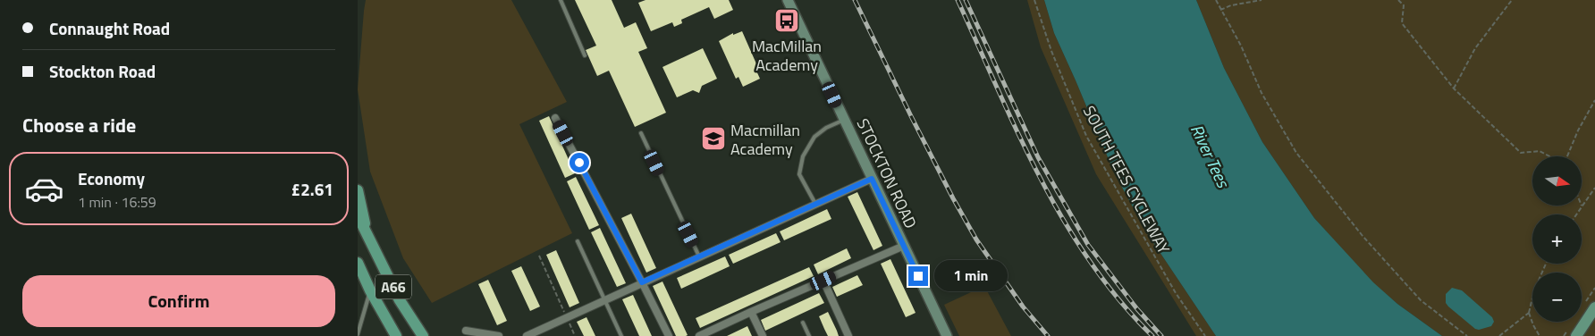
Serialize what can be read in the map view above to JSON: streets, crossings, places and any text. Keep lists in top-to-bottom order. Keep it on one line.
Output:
{"streets":{"highway":["A66"],"main road":["STOCKTON ROAD"],"path":["SOUTH TEES CYCLEWAY"]},"water":["River Tees"],"places":{"bus stop":["MacMillan Academy"],"school or university":["Macmillan Academy"]},"north":"right","page":{"banner":["Connaught Road","Stockton Road"],"heading":"Choose a ride","list":[{"name":"Economy","note":"1 min · 16:59","value":"£2.61"}],"map_buttons":["+","−"],"bubble":"1 min","buttons":"Confirm"}}
